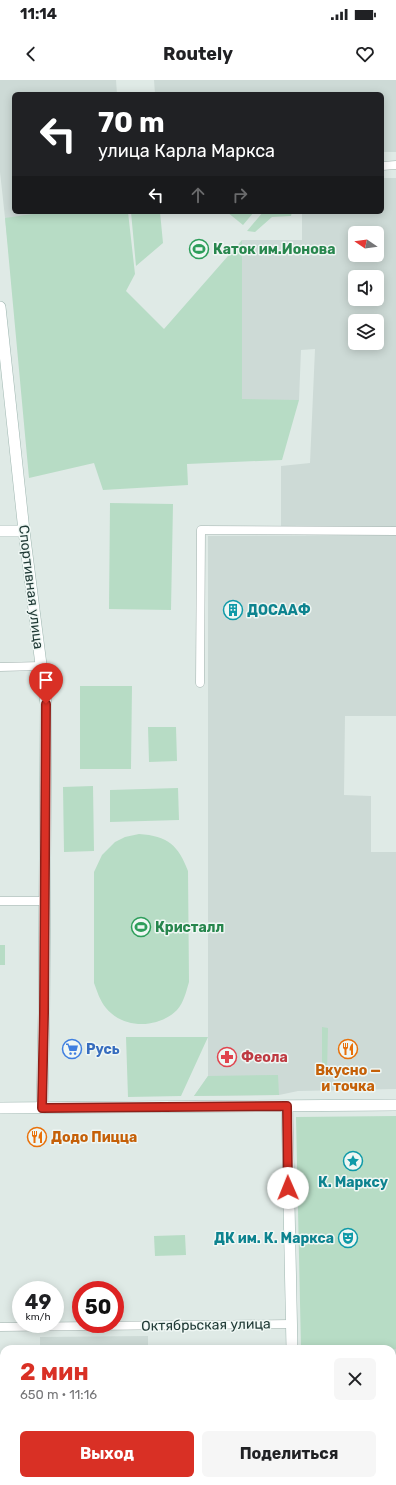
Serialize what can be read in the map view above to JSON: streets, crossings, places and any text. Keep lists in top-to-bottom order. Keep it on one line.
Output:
{"streets":{"street":["Спортивная улица","Октябрьская улица"]},"places":{"sports":["Каток им.Ионова","Кристалл"],"building":["ДОСААФ"],"supermarket":["Русь"],"restaurant":["Вкусно — и точка","Додо Пицца"],"pharmacy":["Феола"],"place":["К. Марксу"],"theatre":["ДК им. К. Маркса"]},"north":"left","page":{"status":"11:14","header":"Routely","turn":["70 m","улица Карла Маркса"],"speed":"49 km/h","limit":"50","heading":["2 мин","650 m · 11:16"],"buttons":["Выход","Поделиться"]}}
